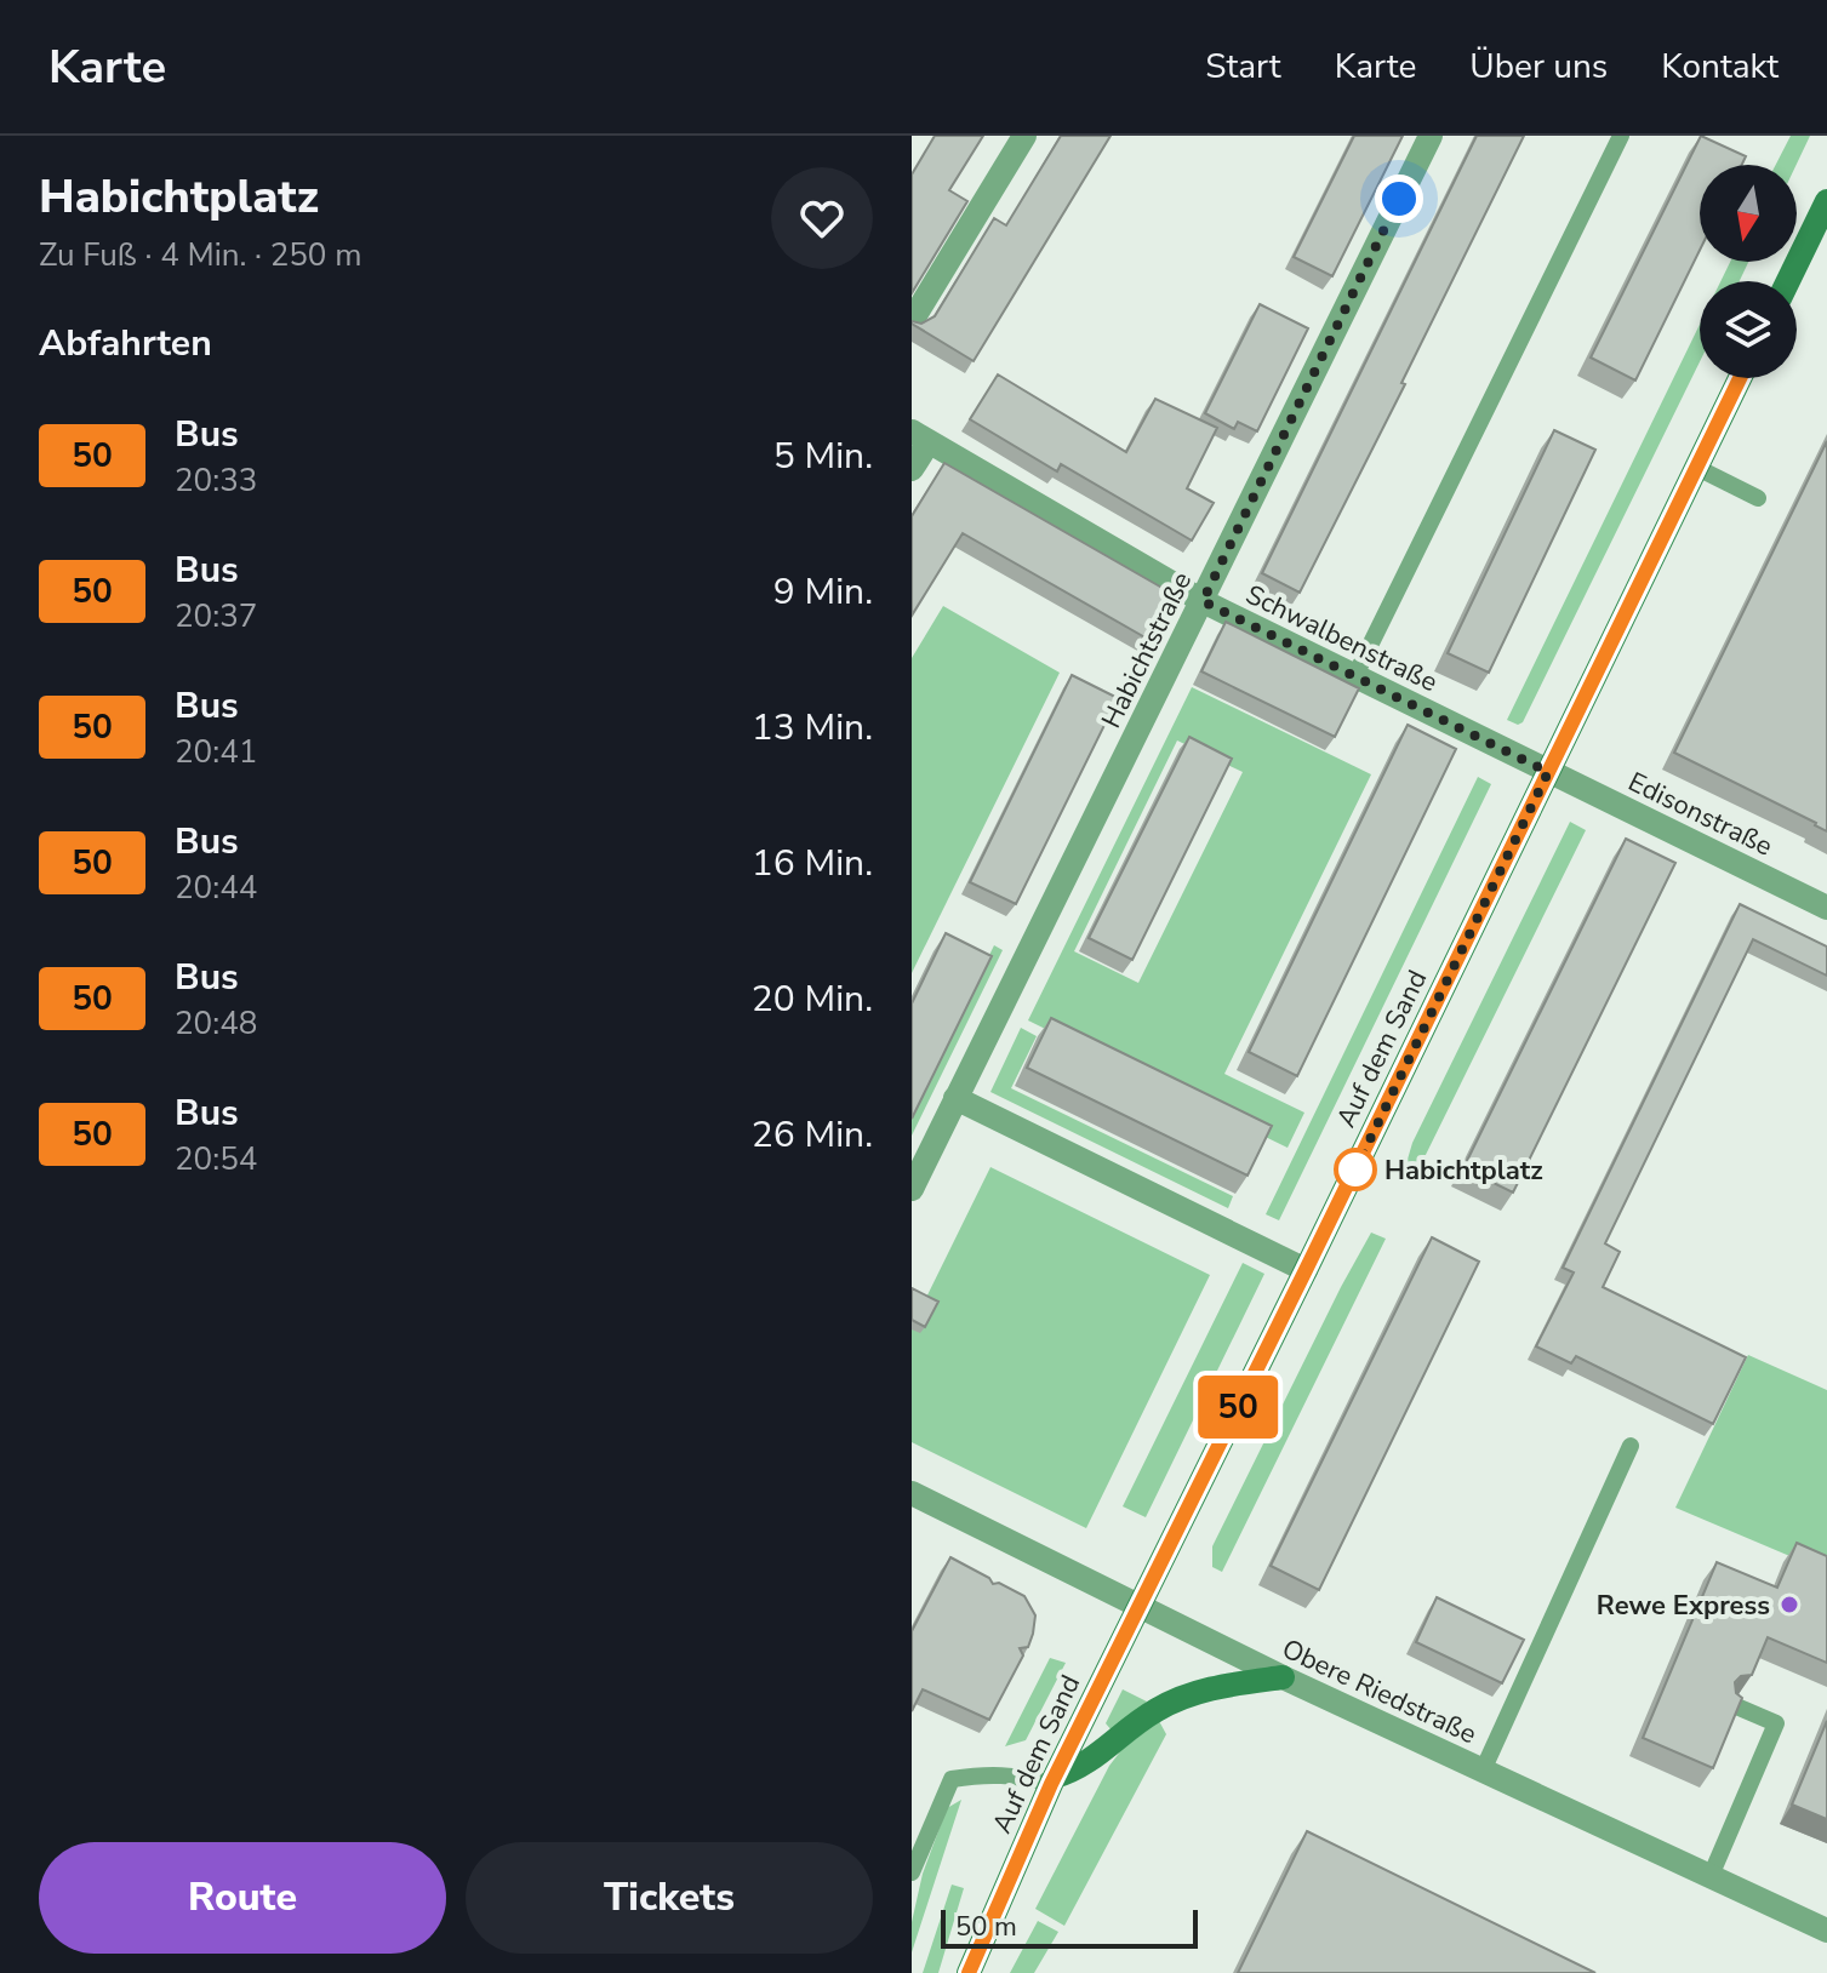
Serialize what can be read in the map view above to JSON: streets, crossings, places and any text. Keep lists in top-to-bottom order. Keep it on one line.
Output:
{"streets":{"street":["Schwalbenstraße","Habichtstraße","Edisonstraße","Auf dem Sand","Obere Riedstraße"]},"crossings":[["Schwalbenstraße","Habichtstraße"],["Schwalbenstraße","Edisonstraße"],["Schwalbenstraße","Auf dem Sand"],["Edisonstraße","Auf dem Sand"],["Auf dem Sand","Obere Riedstraße"]],"places":["Habichtplatz","Rewe Express"],"lines":["bus line 50"],"scale_bar":"50 m","north":"bottom","page":{"header":"Karte","nav":["Start","Karte","Über uns","Kontakt"],"heading":[["Habichtplatz","Zu Fuß · 4 Min. · 250 m"],"Abfahrten"],"on_map":"50","list":[{"mark":"50","name":"Bus","note":"20:33","value":"5 Min."},{"mark":"50","name":"Bus","note":"20:37","value":"9 Min."},{"mark":"50","name":"Bus","note":"20:41","value":"13 Min."},{"mark":"50","name":"Bus","note":"20:44","value":"16 Min."},{"mark":"50","name":"Bus","note":"20:48","value":"20 Min."},{"mark":"50","name":"Bus","note":"20:54","value":"26 Min."}],"buttons":["Route","Tickets"],"scale":"50 m"}}
